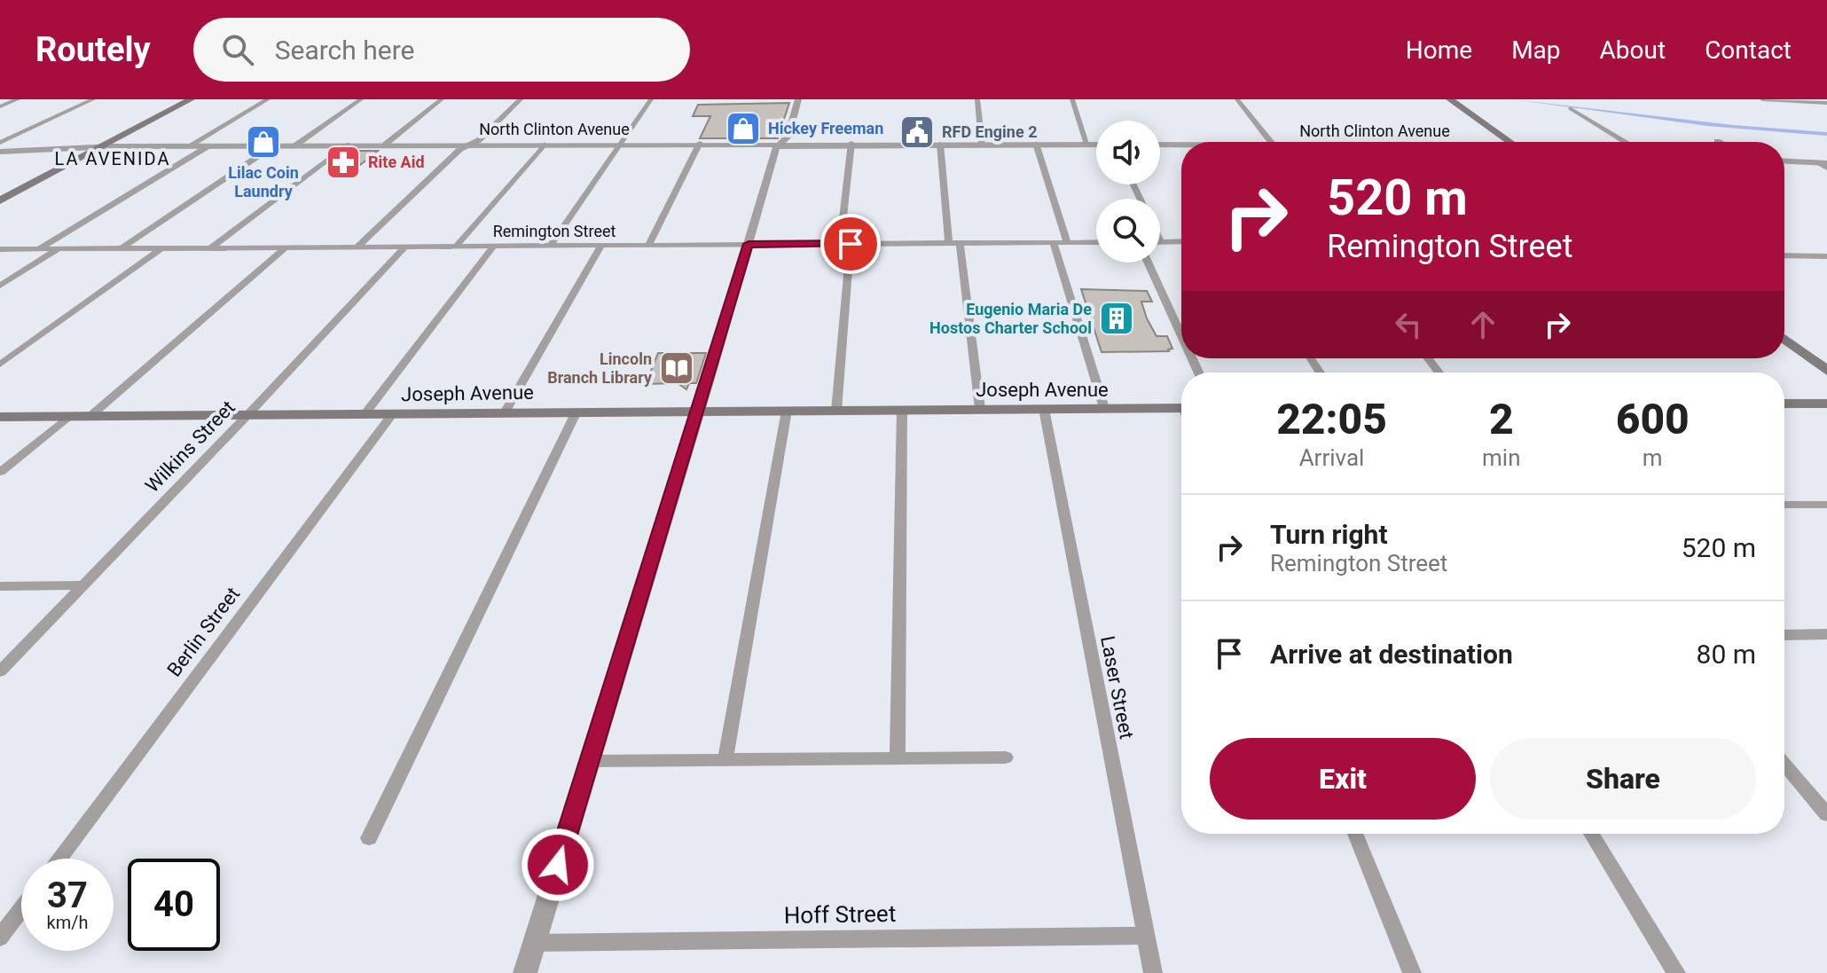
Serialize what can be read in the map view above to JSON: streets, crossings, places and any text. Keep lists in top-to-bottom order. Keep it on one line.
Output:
{"streets":{"main road":["Joseph Avenue"],"street":["North Clinton Avenue","Remington Street","Wilkins Street","Berlin Street","Laser Street","Hoff Street"]},"crossings":[["Remington Street","Wilkins Street"],["Joseph Avenue","Wilkins Street"],["Joseph Avenue","Berlin Street"],["Joseph Avenue","Laser Street"],["Laser Street","Hoff Street"]],"districts":["LA AVENIDA"],"places":{"shop":["Hickey Freeman","Lilac Coin Laundry"],"public building":["RFD Engine 2"],"pharmacy":["Rite Aid"],"building":["Eugenio Maria De Hostos Charter School"],"library":["Lincoln Branch Library"]},"page":{"header":"Routely","search":"Search here","nav":["Home","Map","About","Contact"],"turn":["520 m","Remington Street"],"eta":["22:05","Arrival","2","min","600","m"],"list":[{"name":"Turn right","note":"Remington Street","value":"520 m"},{"name":"Arrive at destination","value":"80 m"}],"buttons":["Exit","Share"],"speed":"37 km/h","limit":"40"}}
